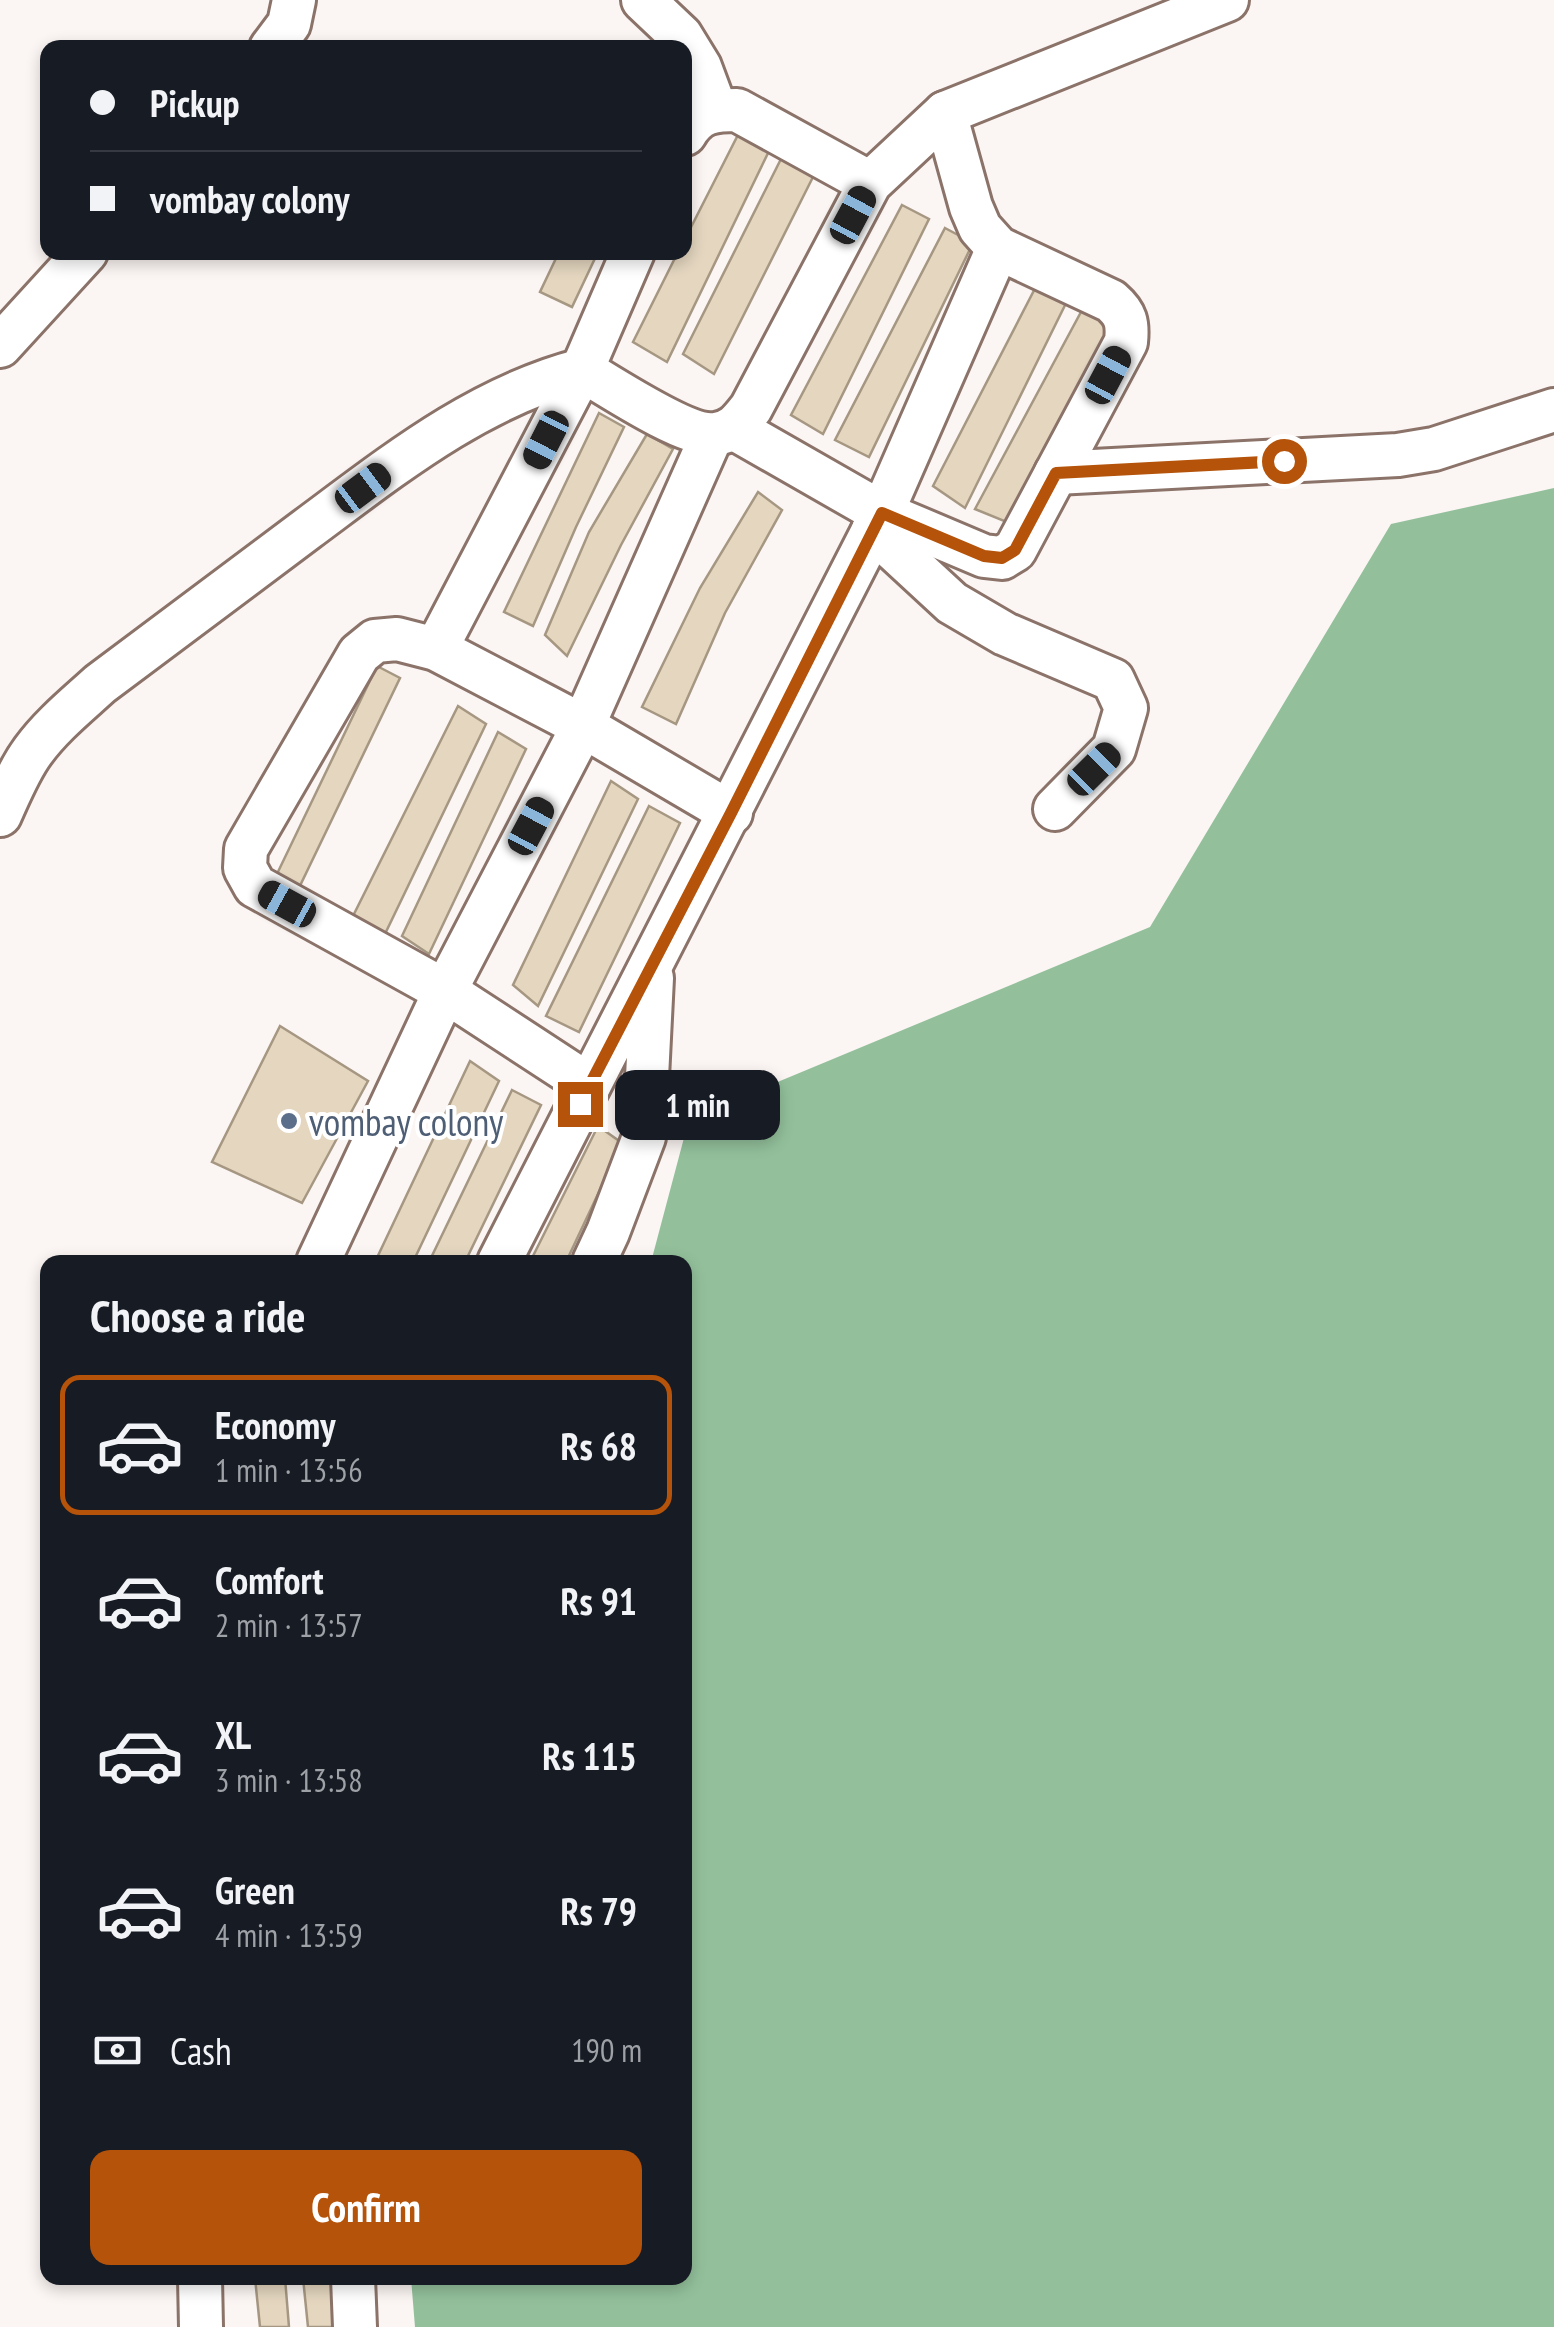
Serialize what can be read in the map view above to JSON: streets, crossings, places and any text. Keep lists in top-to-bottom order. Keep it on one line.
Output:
{"places":["vombay colony"],"page":{"banner":["Pickup","vombay colony"],"bubble":"1 min","heading":"Choose a ride","list":[{"name":"Economy","note":"1 min · 13:56","value":"Rs 68"},{"name":"Comfort","note":"2 min · 13:57","value":"Rs 91"},{"name":"XL","note":"3 min · 13:58","value":"Rs 115"},{"name":"Green","note":"4 min · 13:59","value":"Rs 79"}],"pay":["Cash","190 m"],"buttons":"Confirm"}}
